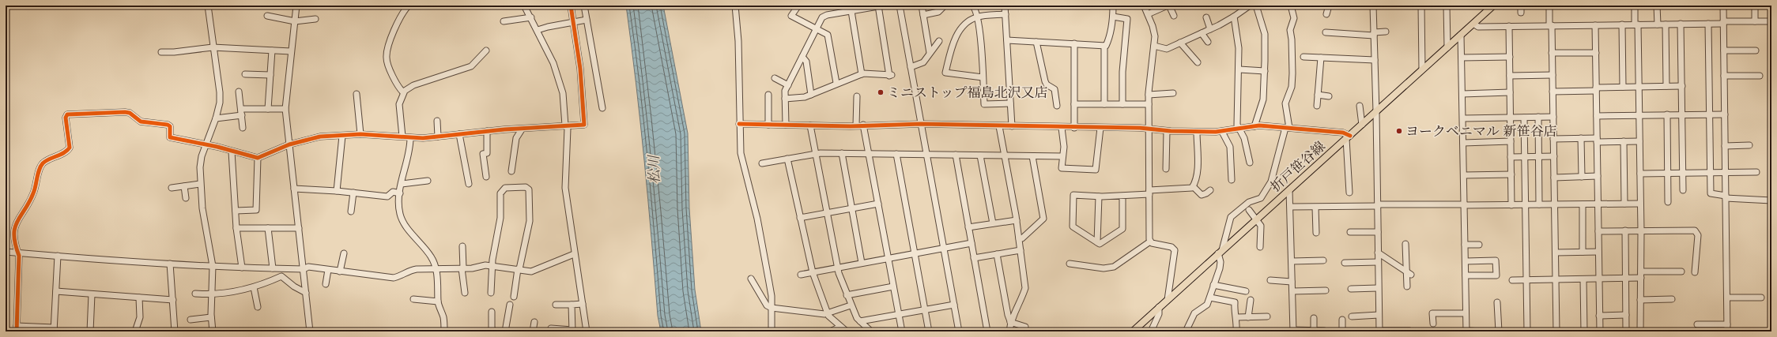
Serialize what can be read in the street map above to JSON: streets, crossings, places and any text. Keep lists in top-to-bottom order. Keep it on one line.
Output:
{"streets":{"main road":["折戸笹谷線"]},"water":["松川"],"places":["ミニストップ福島北沢又店","ヨークベニマル 新笹谷店"]}
